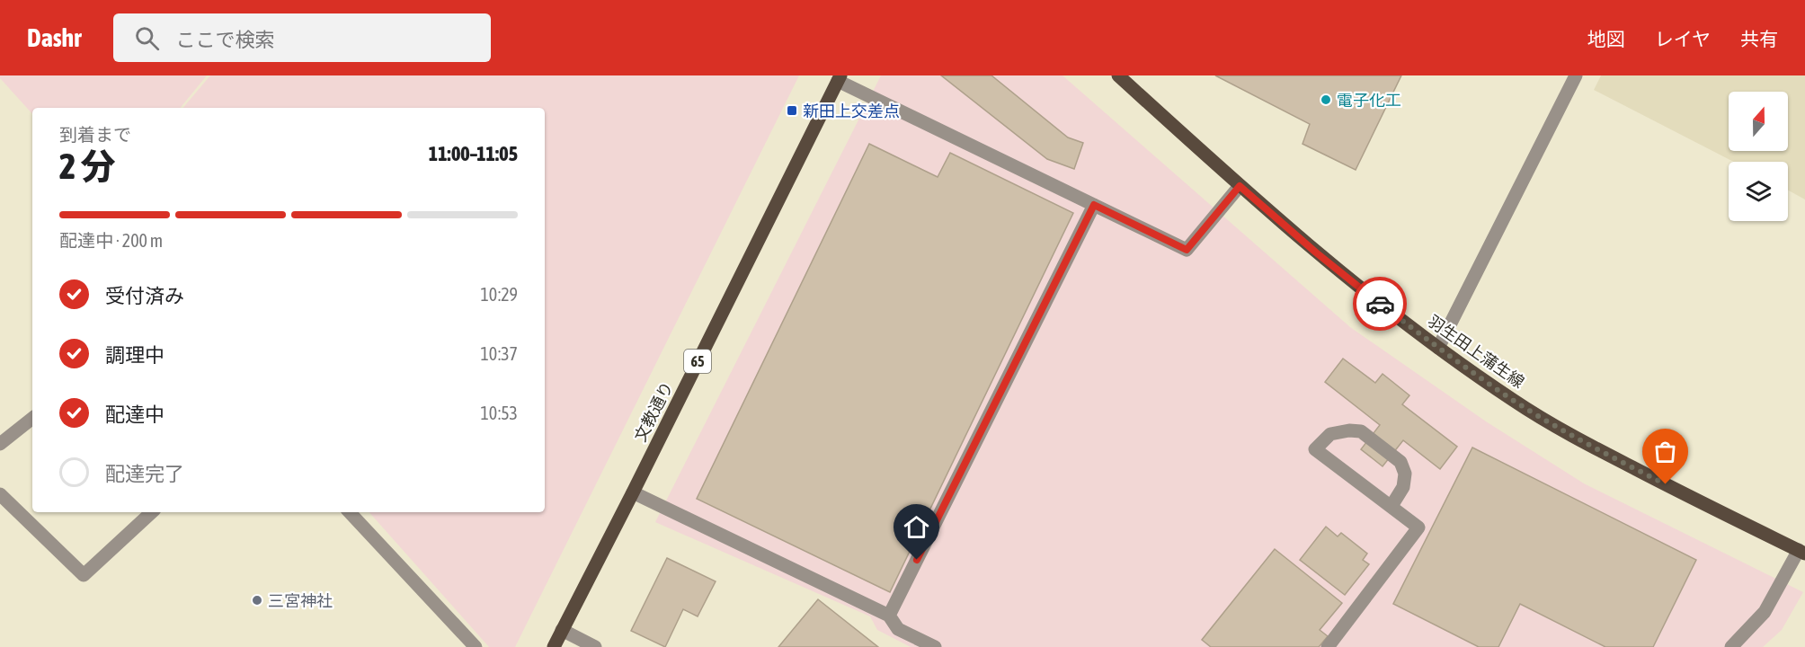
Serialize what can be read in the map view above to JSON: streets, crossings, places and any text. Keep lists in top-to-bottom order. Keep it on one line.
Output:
{"streets":{"main road":["羽生田上蒲生線","65","文教通り"]},"places":{"other":["電子化工","三宮神社"],"transit":["新田上交差点"]},"north":"top","page":{"header":"Dashr","search":"ここで検索","nav":["地図","レイヤ","共有"],"heading":["2 分","到着まで","11:00–11:05"],"bar":"配達中 · 200 m","list":[["受付済み","10:29"],["調理中","10:37"],["配達中","10:53"],"配達完了"]}}
